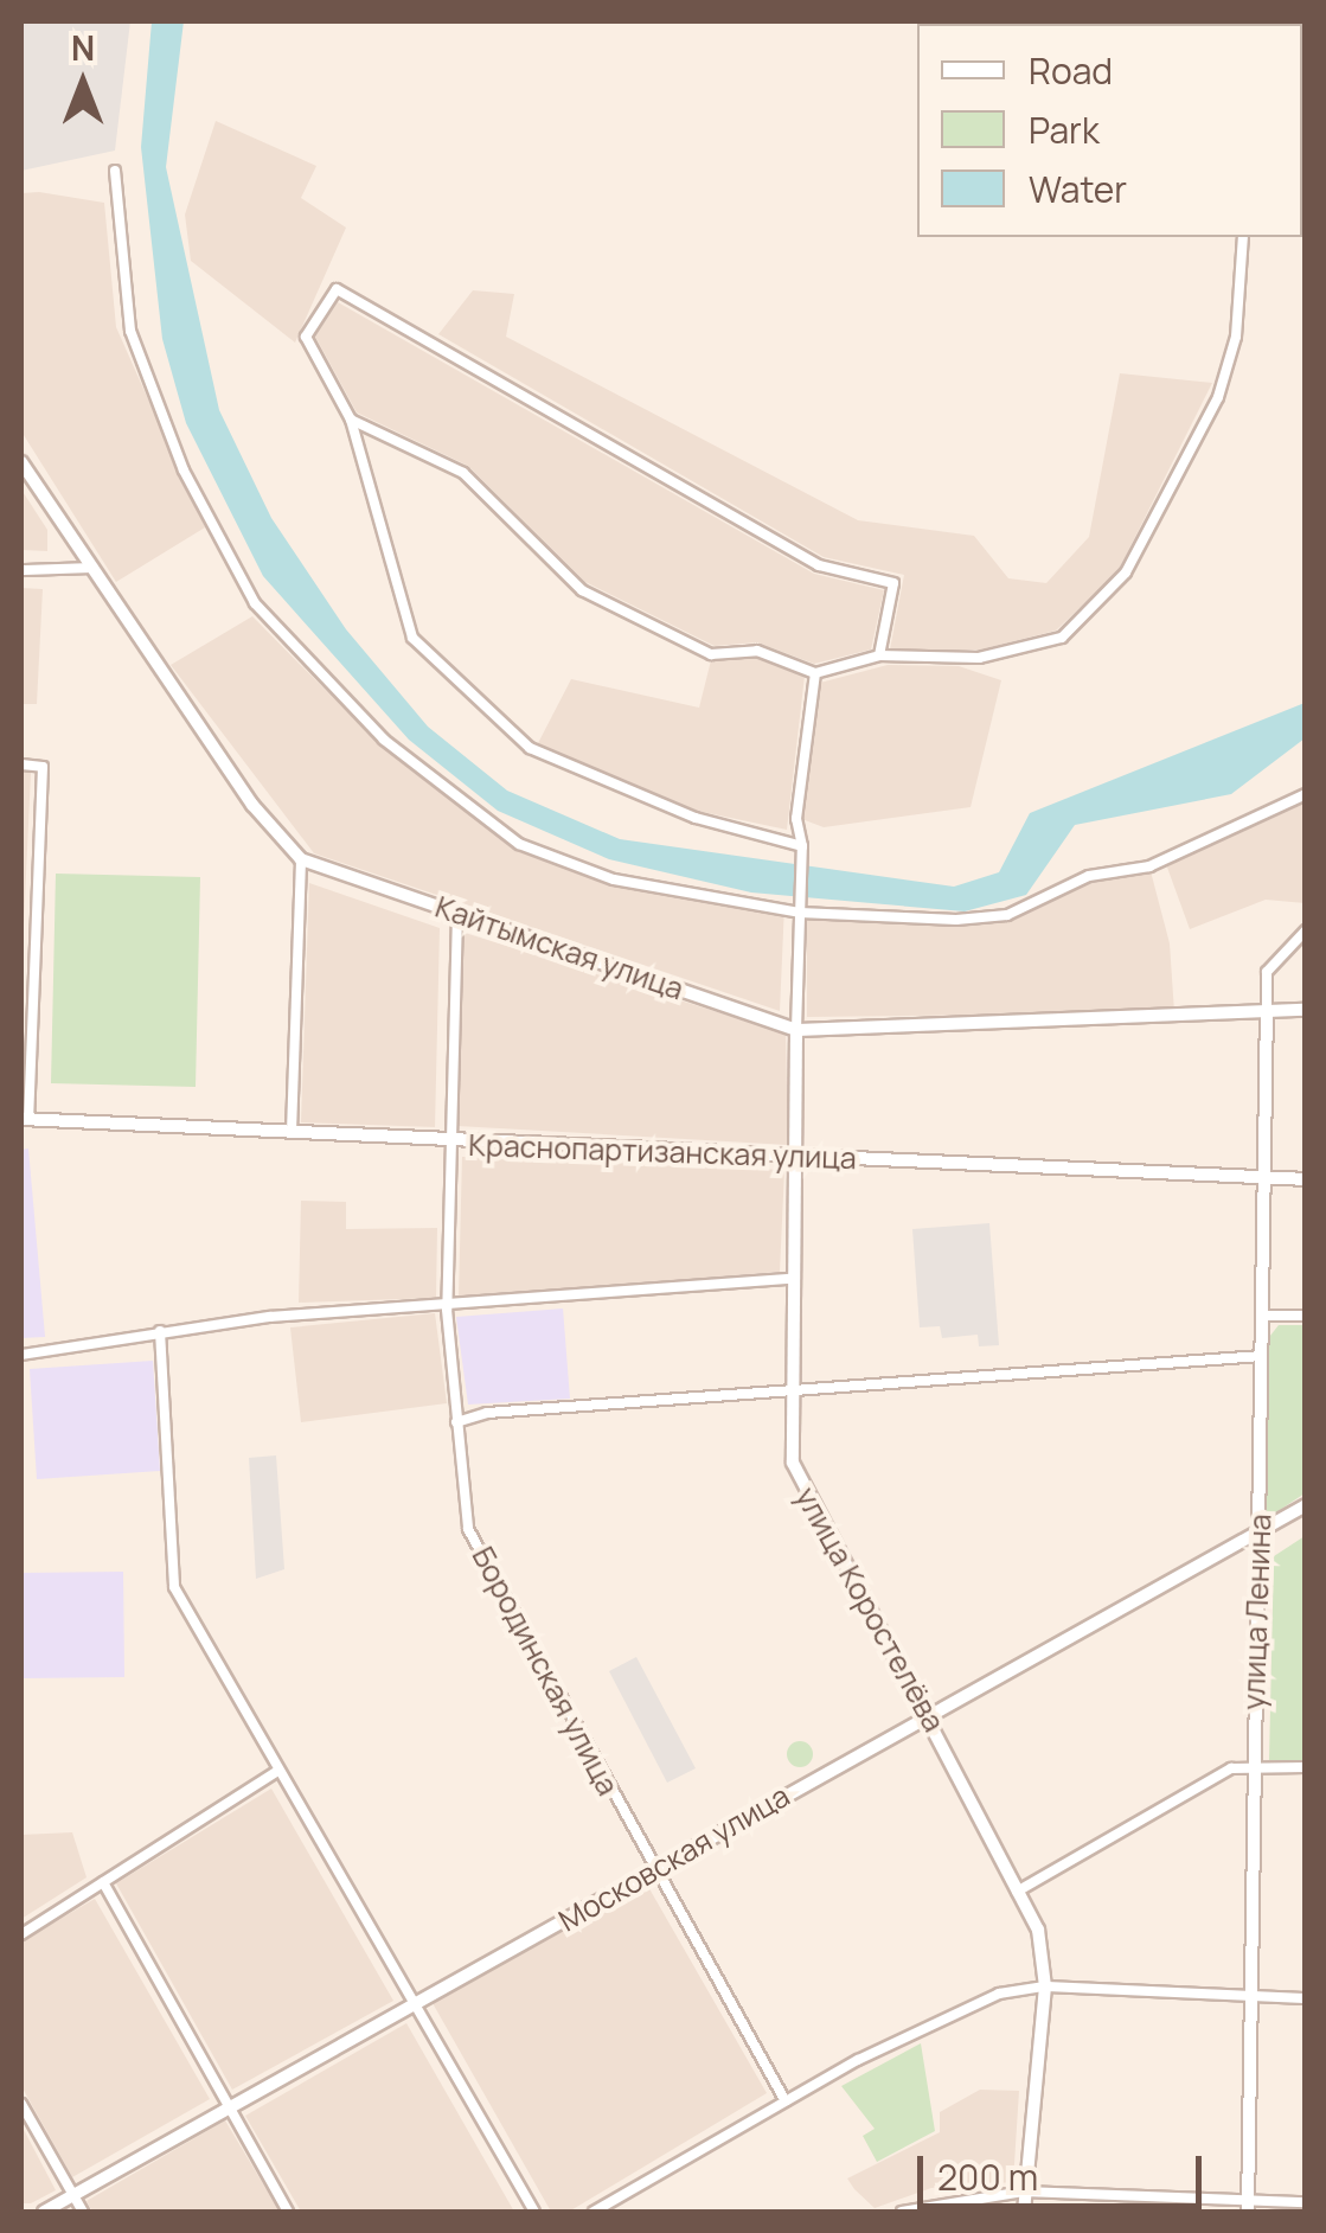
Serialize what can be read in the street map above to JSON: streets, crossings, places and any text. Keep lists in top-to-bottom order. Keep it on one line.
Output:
{"streets":{"street":["Кайтымская улица","Краснопартизанская улица","улица Коростелёва","улица Ленина","Бородинская улица","Московская улица"]},"crossings":[["Кайтымская улица","улица Коростелёва"],["Кайтымская улица","улица Ленина"],["Кайтымская улица","Бородинская улица"],["Краснопартизанская улица","улица Коростелёва"],["Краснопартизанская улица","улица Ленина"],["Краснопартизанская улица","Бородинская улица"],["улица Коростелёва","Московская улица"],["улица Ленина","Московская улица"],["Бородинская улица","Московская улица"]],"legend":["Road","Park","Water"],"scale_bar":"200 m","north":"top"}
